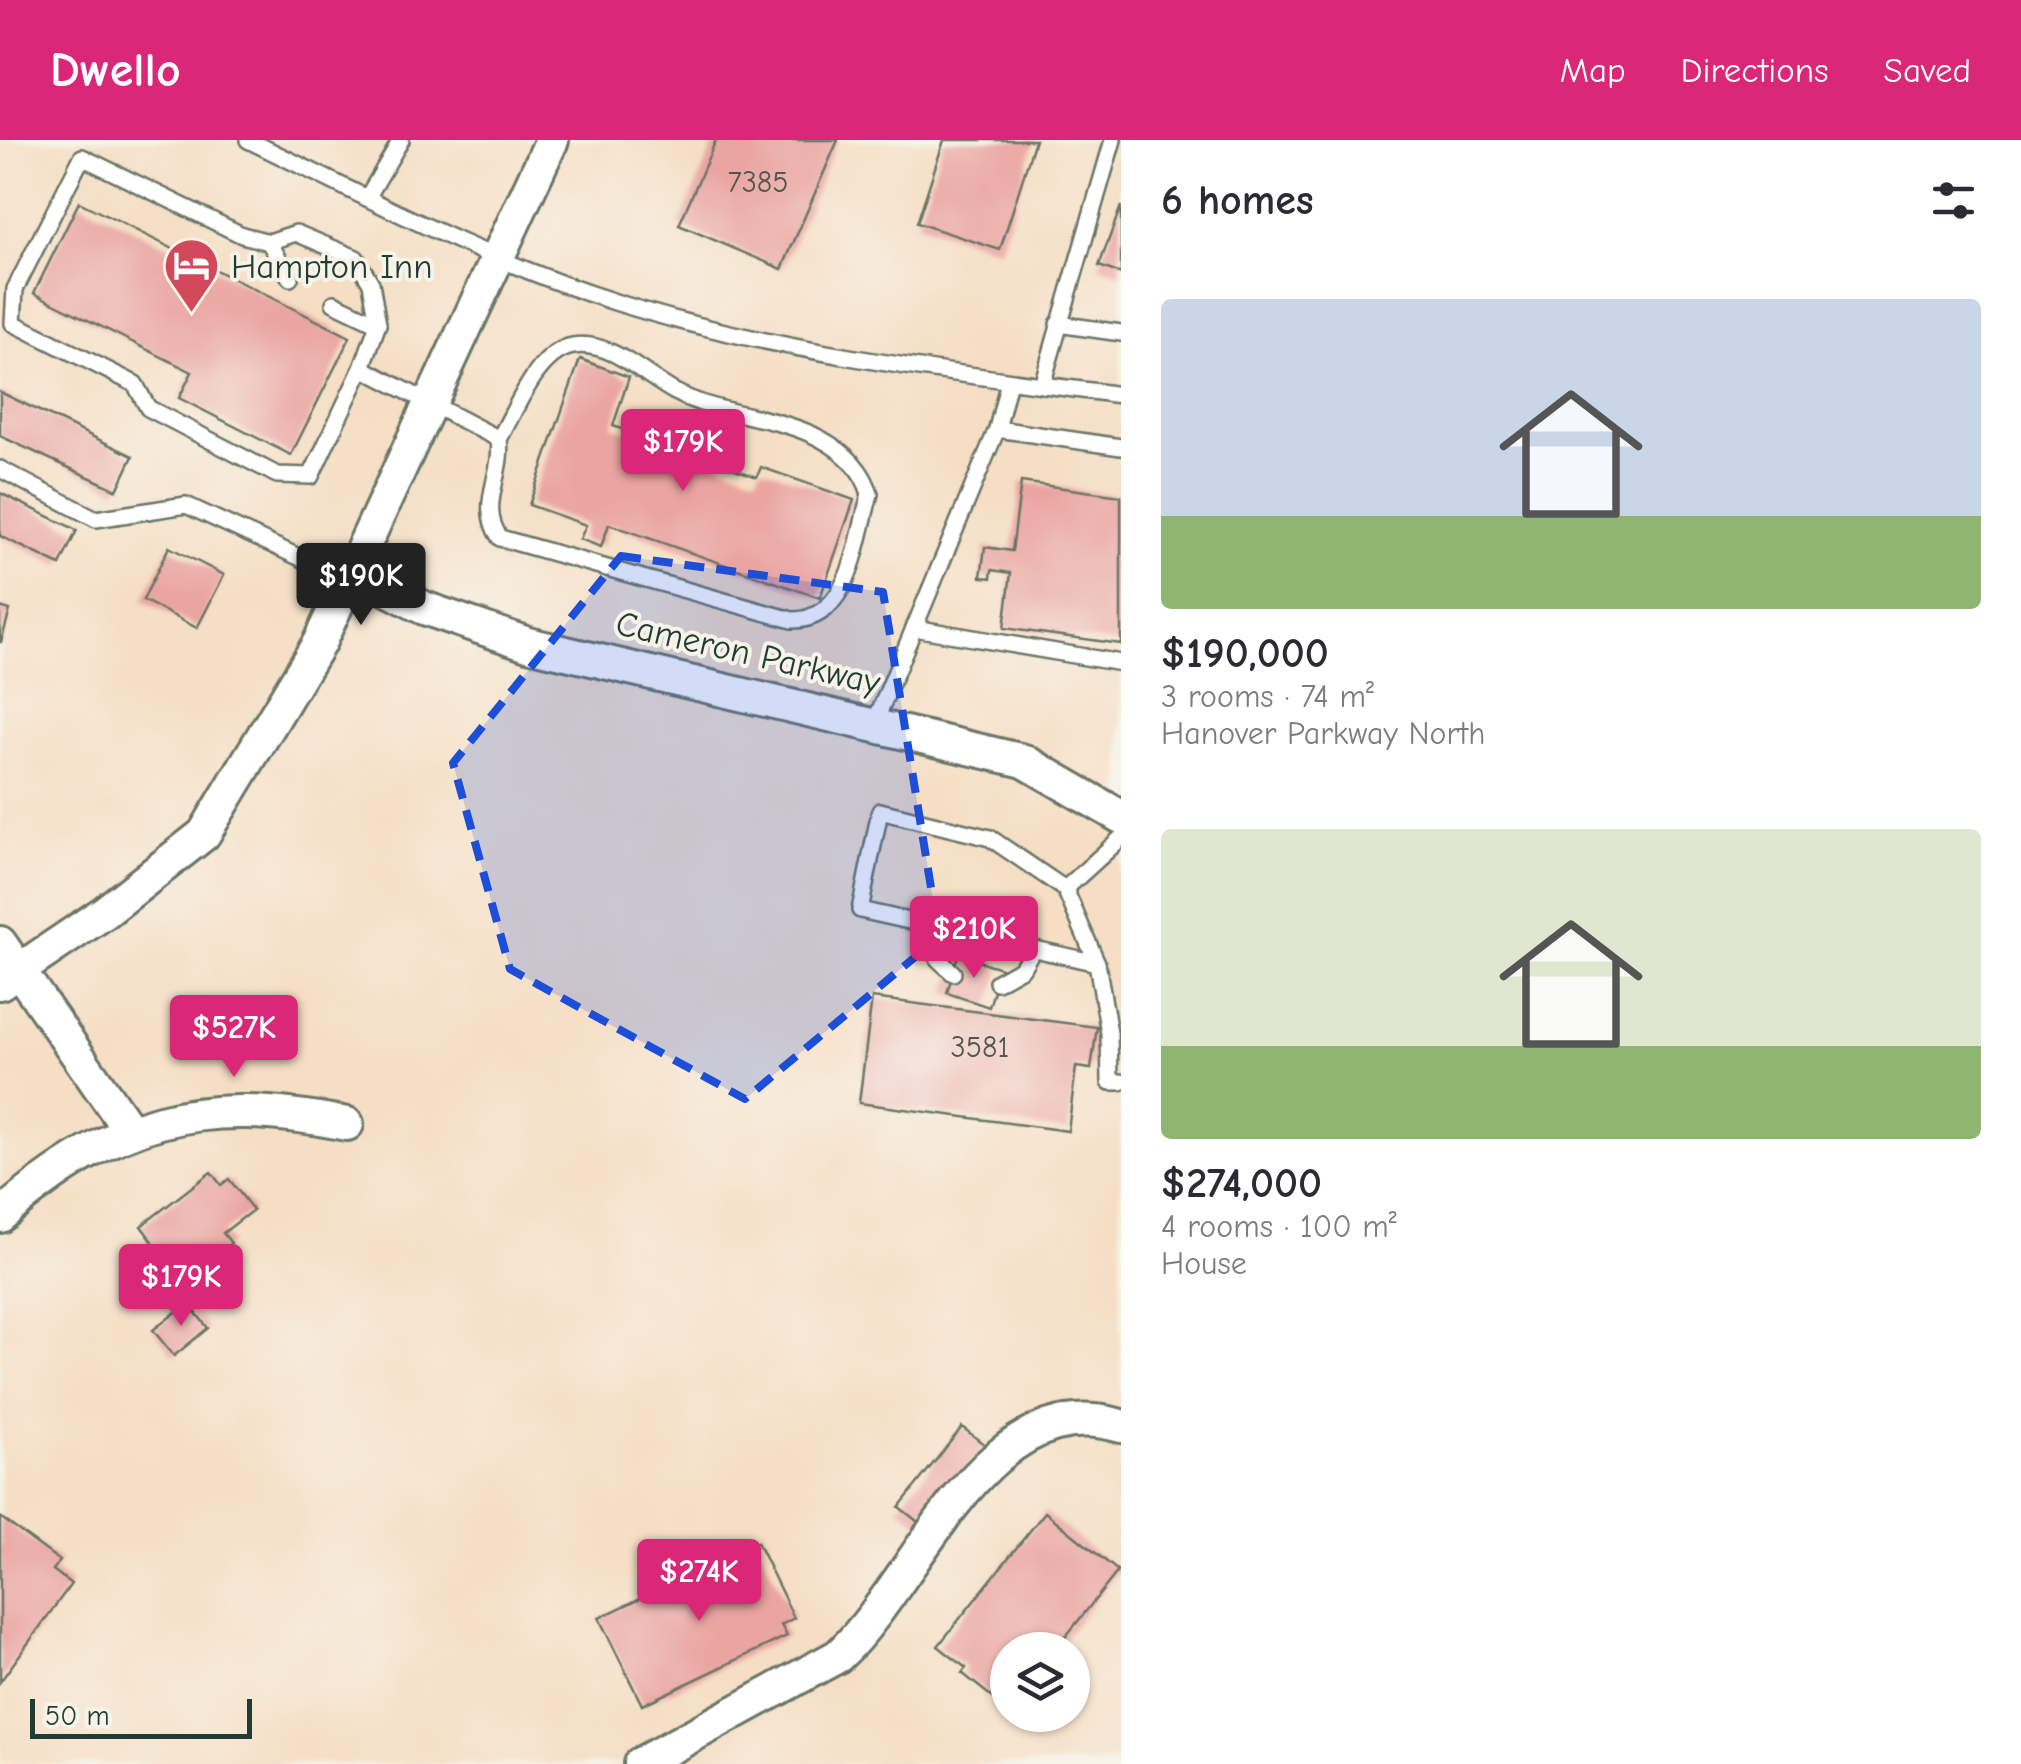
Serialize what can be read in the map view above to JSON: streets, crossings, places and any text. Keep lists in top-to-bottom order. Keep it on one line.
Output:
{"streets":{"street":["Cameron Parkway"]},"places":{"hotel":["Hampton Inn"]},"house_numbers":["7385","3581"],"scale_bar":"50 m","page":{"header":"Dwello","nav":["Map","Directions","Saved"],"heading":"6 homes","list":[{"name":"$190,000","note":"3 rooms · 74 m² · Hanover Parkway North"},{"name":"$274,000","note":"4 rooms · 100 m² · House"}],"price":["$179K","$190K","$210K","$527K","$179K","$274K"],"scale":"50 m"}}
